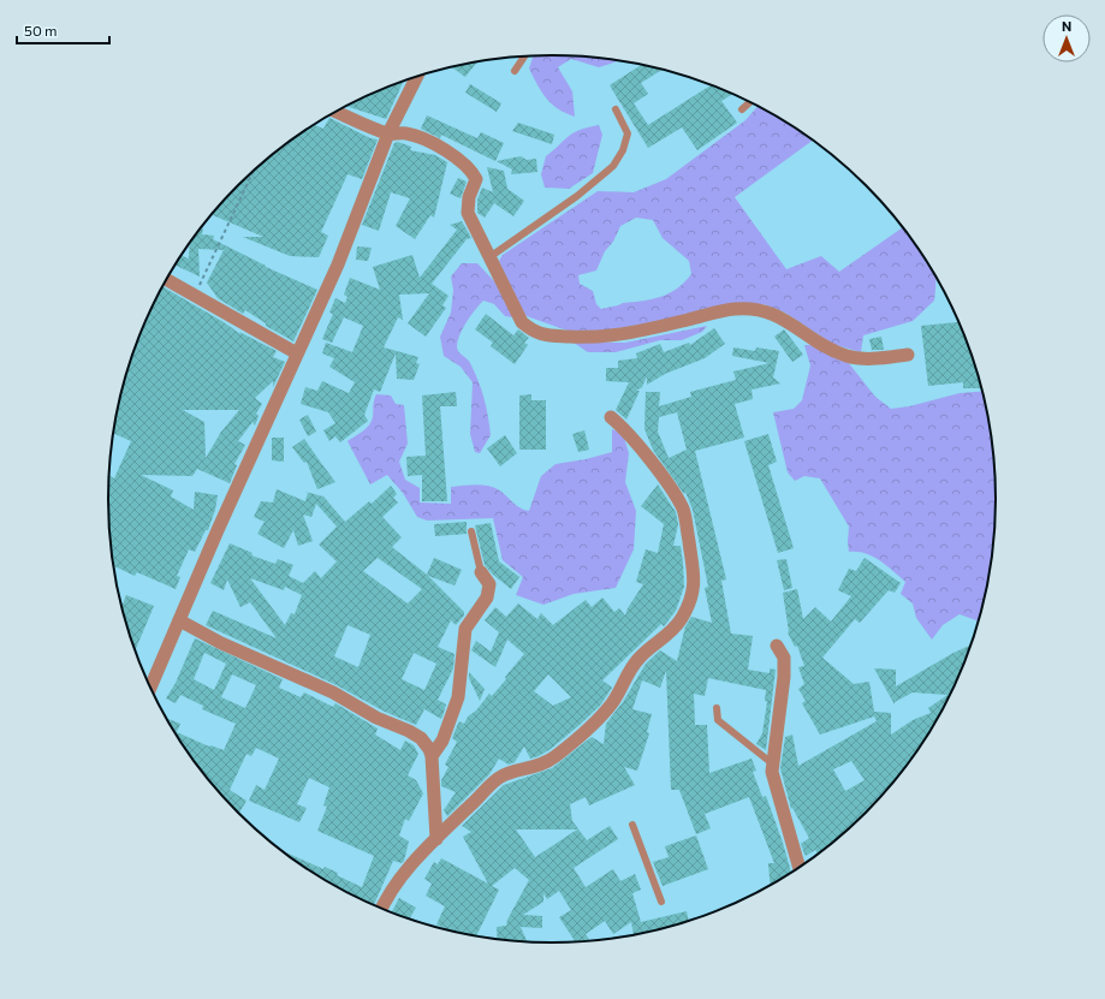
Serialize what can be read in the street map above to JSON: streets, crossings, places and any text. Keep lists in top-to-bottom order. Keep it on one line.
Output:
{"scale_bar":"50 m","north":"top"}
